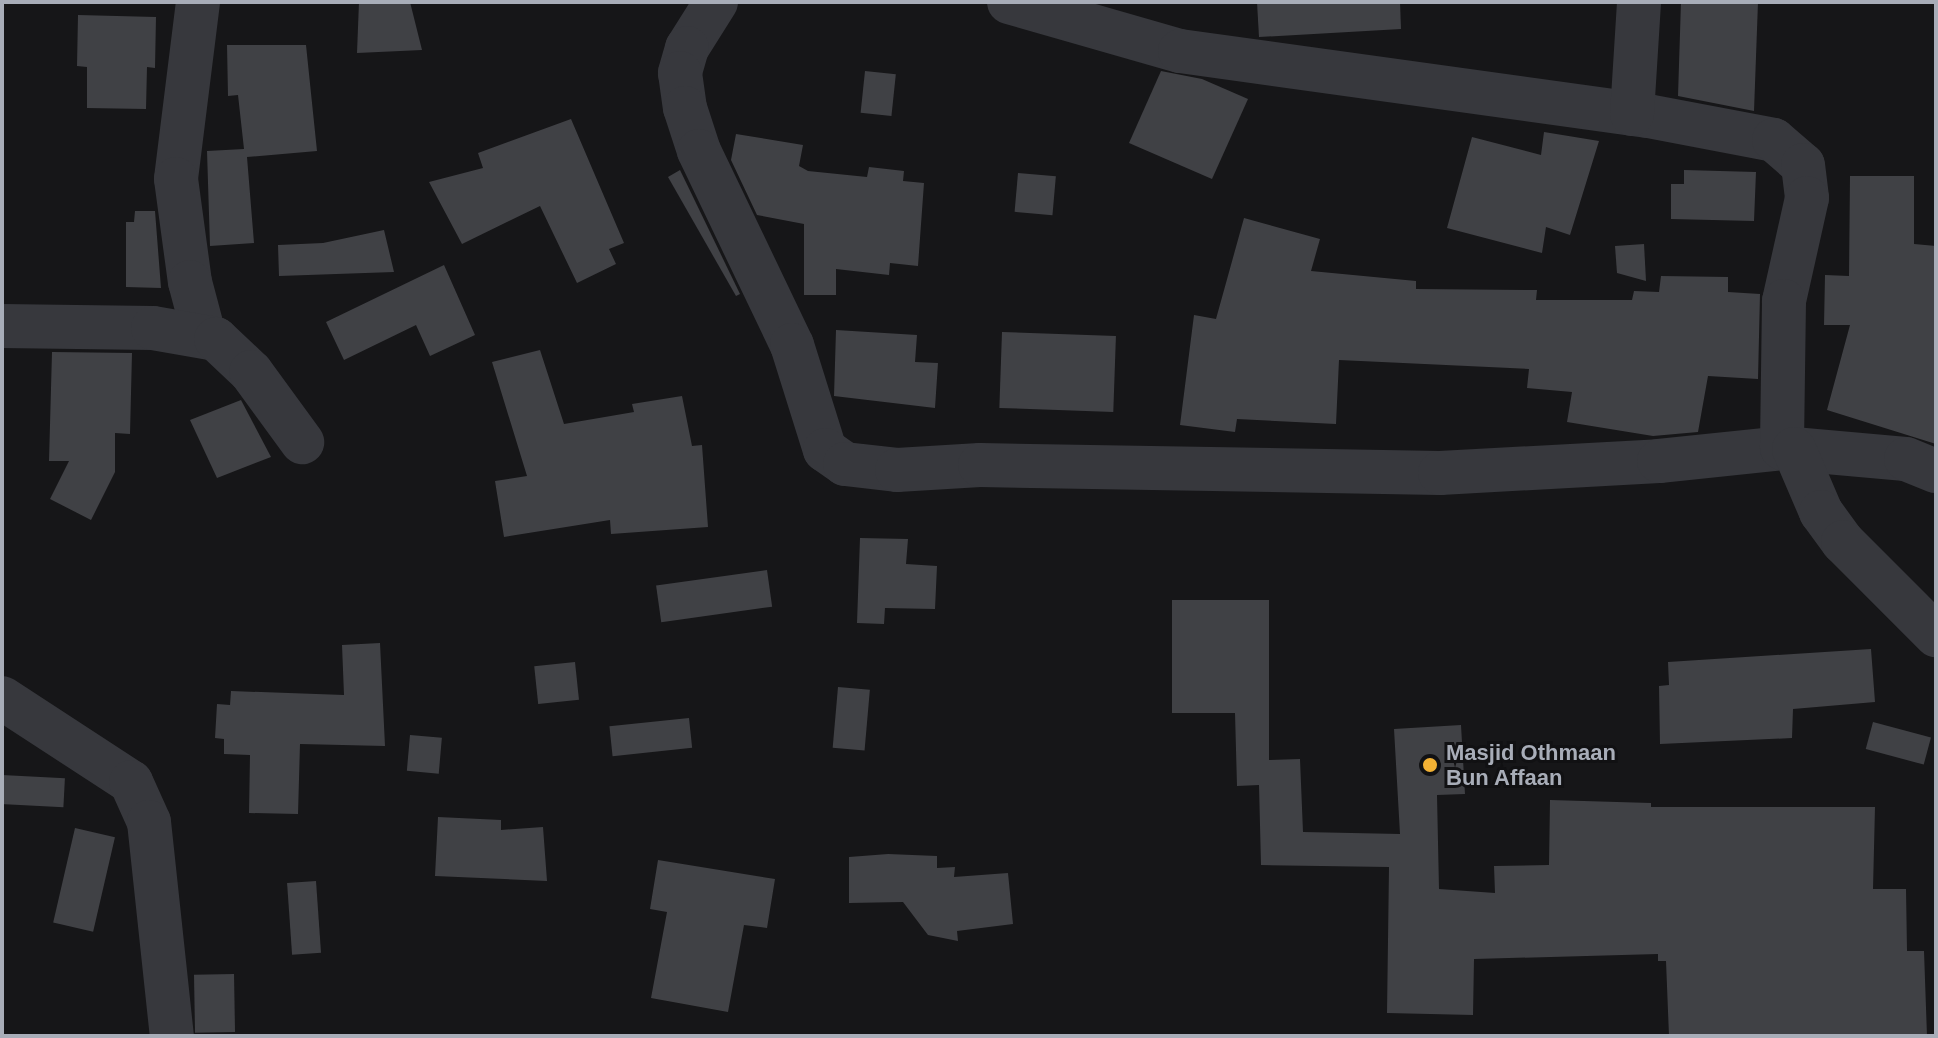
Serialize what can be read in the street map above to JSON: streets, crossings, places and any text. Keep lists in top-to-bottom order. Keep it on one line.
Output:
{"places":["Masjid Othmaan Bun Affaan"]}
